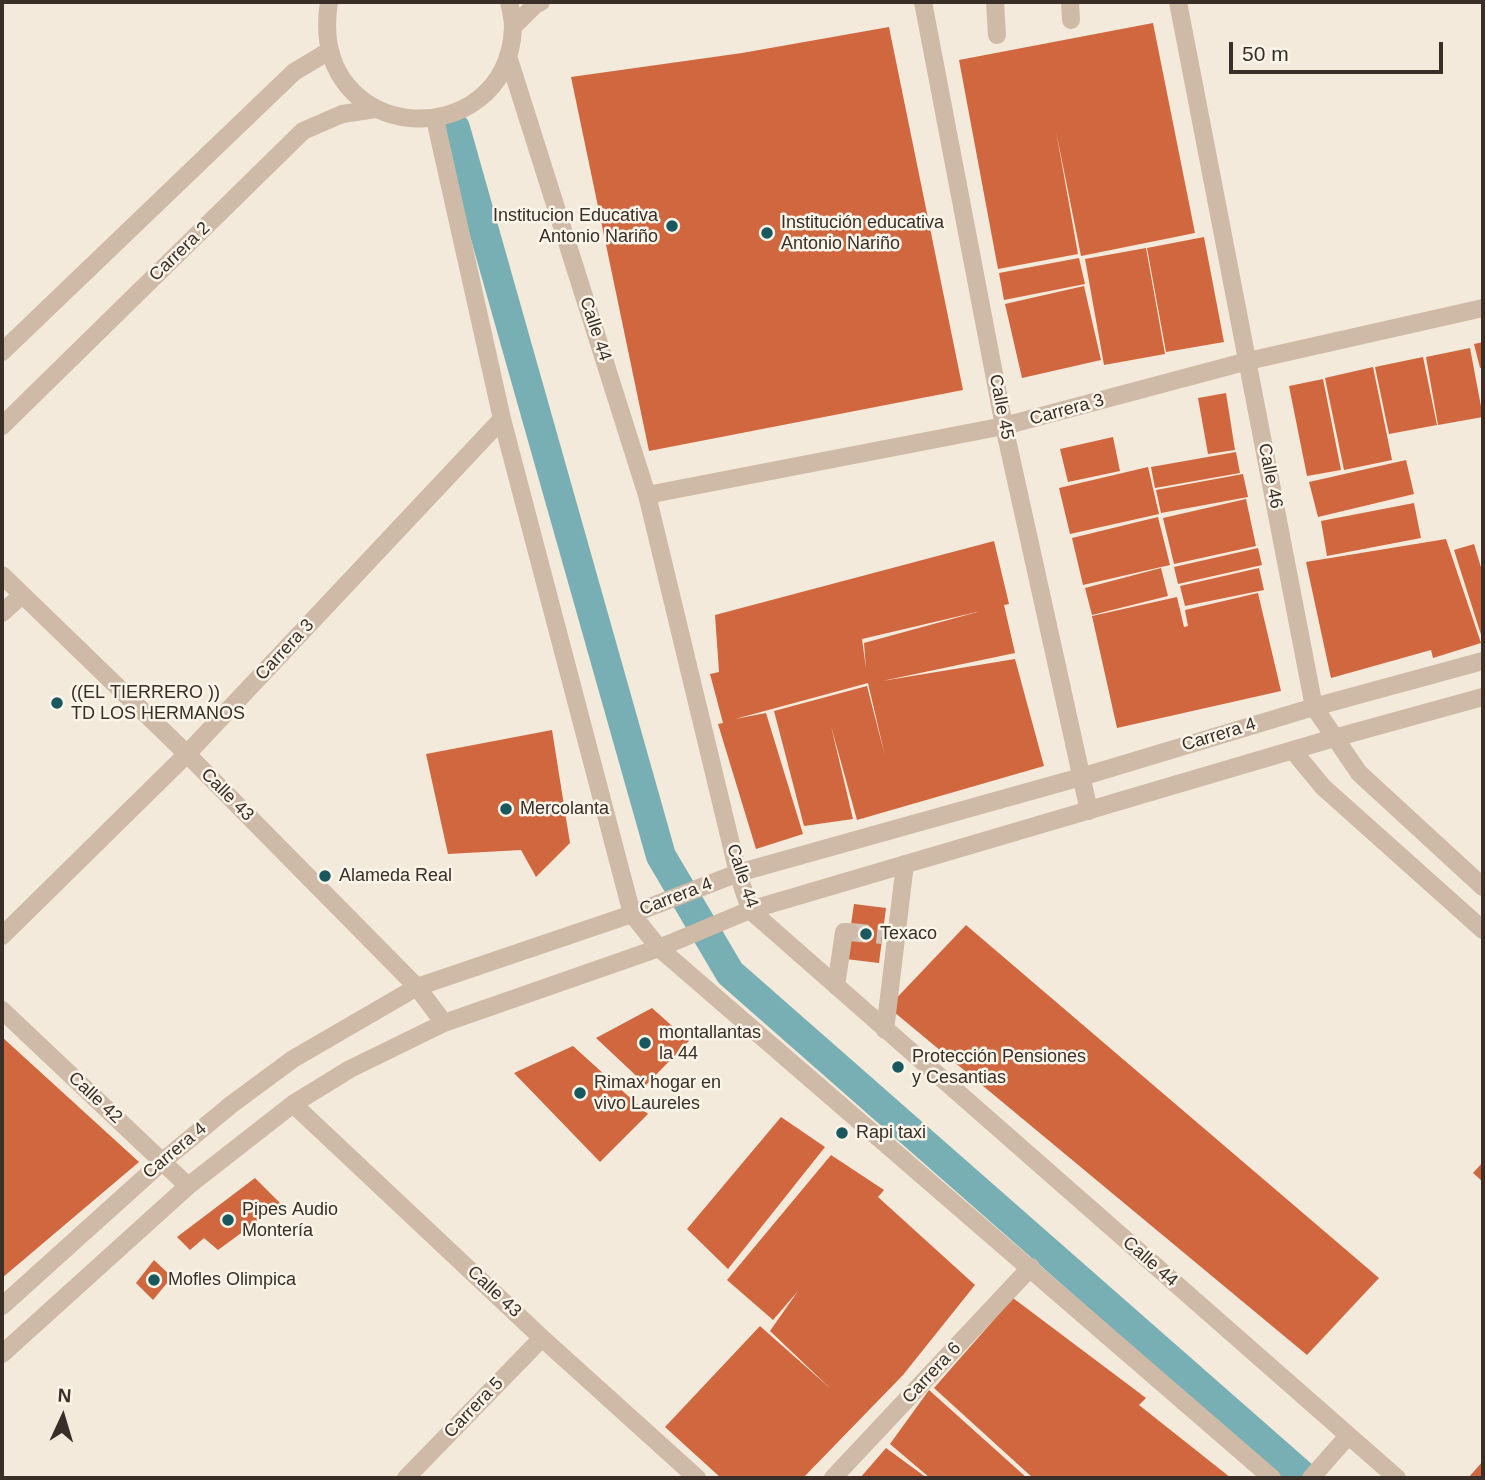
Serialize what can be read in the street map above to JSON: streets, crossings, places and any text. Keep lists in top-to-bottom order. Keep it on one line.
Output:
{"streets":{"street":["Carrera 2","Calle 44","Calle 45","Carrera 3","Calle 46","Carrera 4","Calle 43","Calle 42","Carrera 6","Carrera 5"]},"crossings":[["Calle 44","Carrera 3"],["Calle 44","Carrera 4"],["Calle 45","Carrera 3"],["Calle 45","Carrera 4"],["Carrera 3","Calle 46"],["Carrera 3","Calle 43"],["Calle 46","Carrera 4"],["Carrera 4","Calle 43"],["Carrera 4","Calle 42"],["Calle 43","Carrera 5"]],"places":["Institucion Educativa Antonio Nariño","Institución educativa Antonio Nariño","((EL TIERRERO )) TD LOS HERMANOS","Mercolanta","Alameda Real","Texaco","montallantas la 44","Protección Pensiones y Cesantias","Rimax hogar en vivo Laureles","Rapi taxi","Pipes Audio Montería","Mofles Olimpica"],"scale_bar":"50 m","north":"top"}
